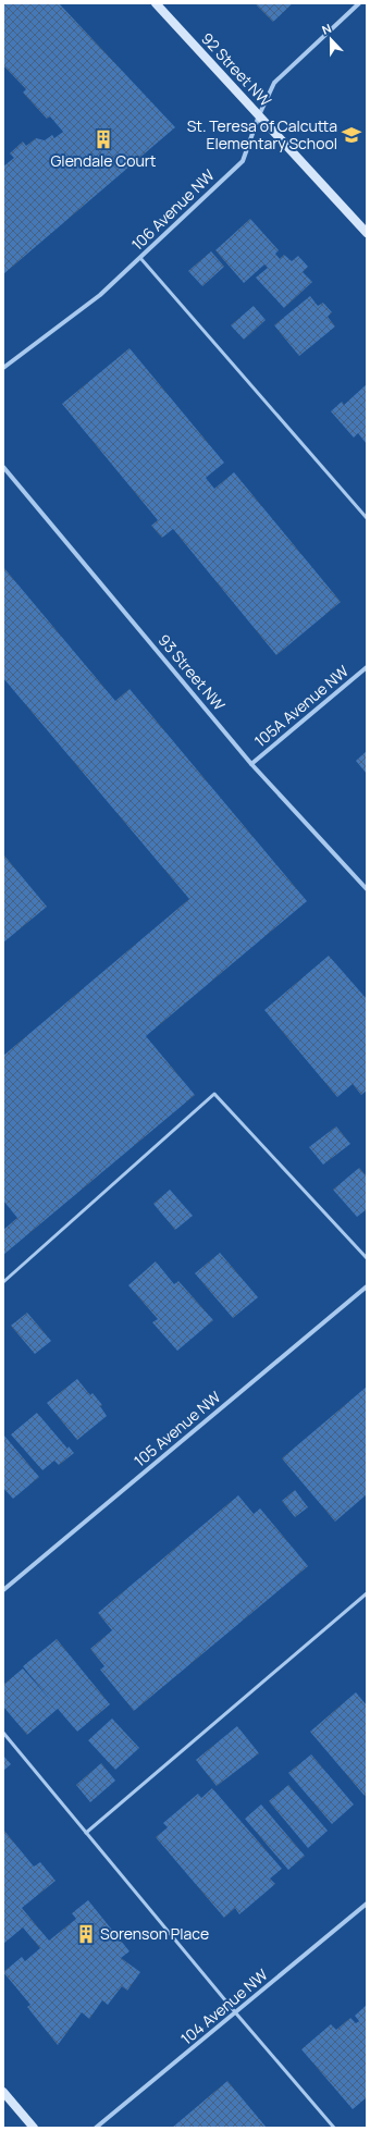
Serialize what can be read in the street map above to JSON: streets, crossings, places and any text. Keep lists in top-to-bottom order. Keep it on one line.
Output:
{"streets":{"street":["92 Street NW","106 Avenue NW","93 Street NW","105A Avenue NW","105 Avenue NW","104 Avenue NW"]},"crossings":[["92 Street NW","106 Avenue NW"],["93 Street NW","105A Avenue NW"]],"places":{"school or university":["St. Teresa of Calcutta Elementary School"],"building":["Glendale Court","Sorenson Place"]},"north":"top"}
